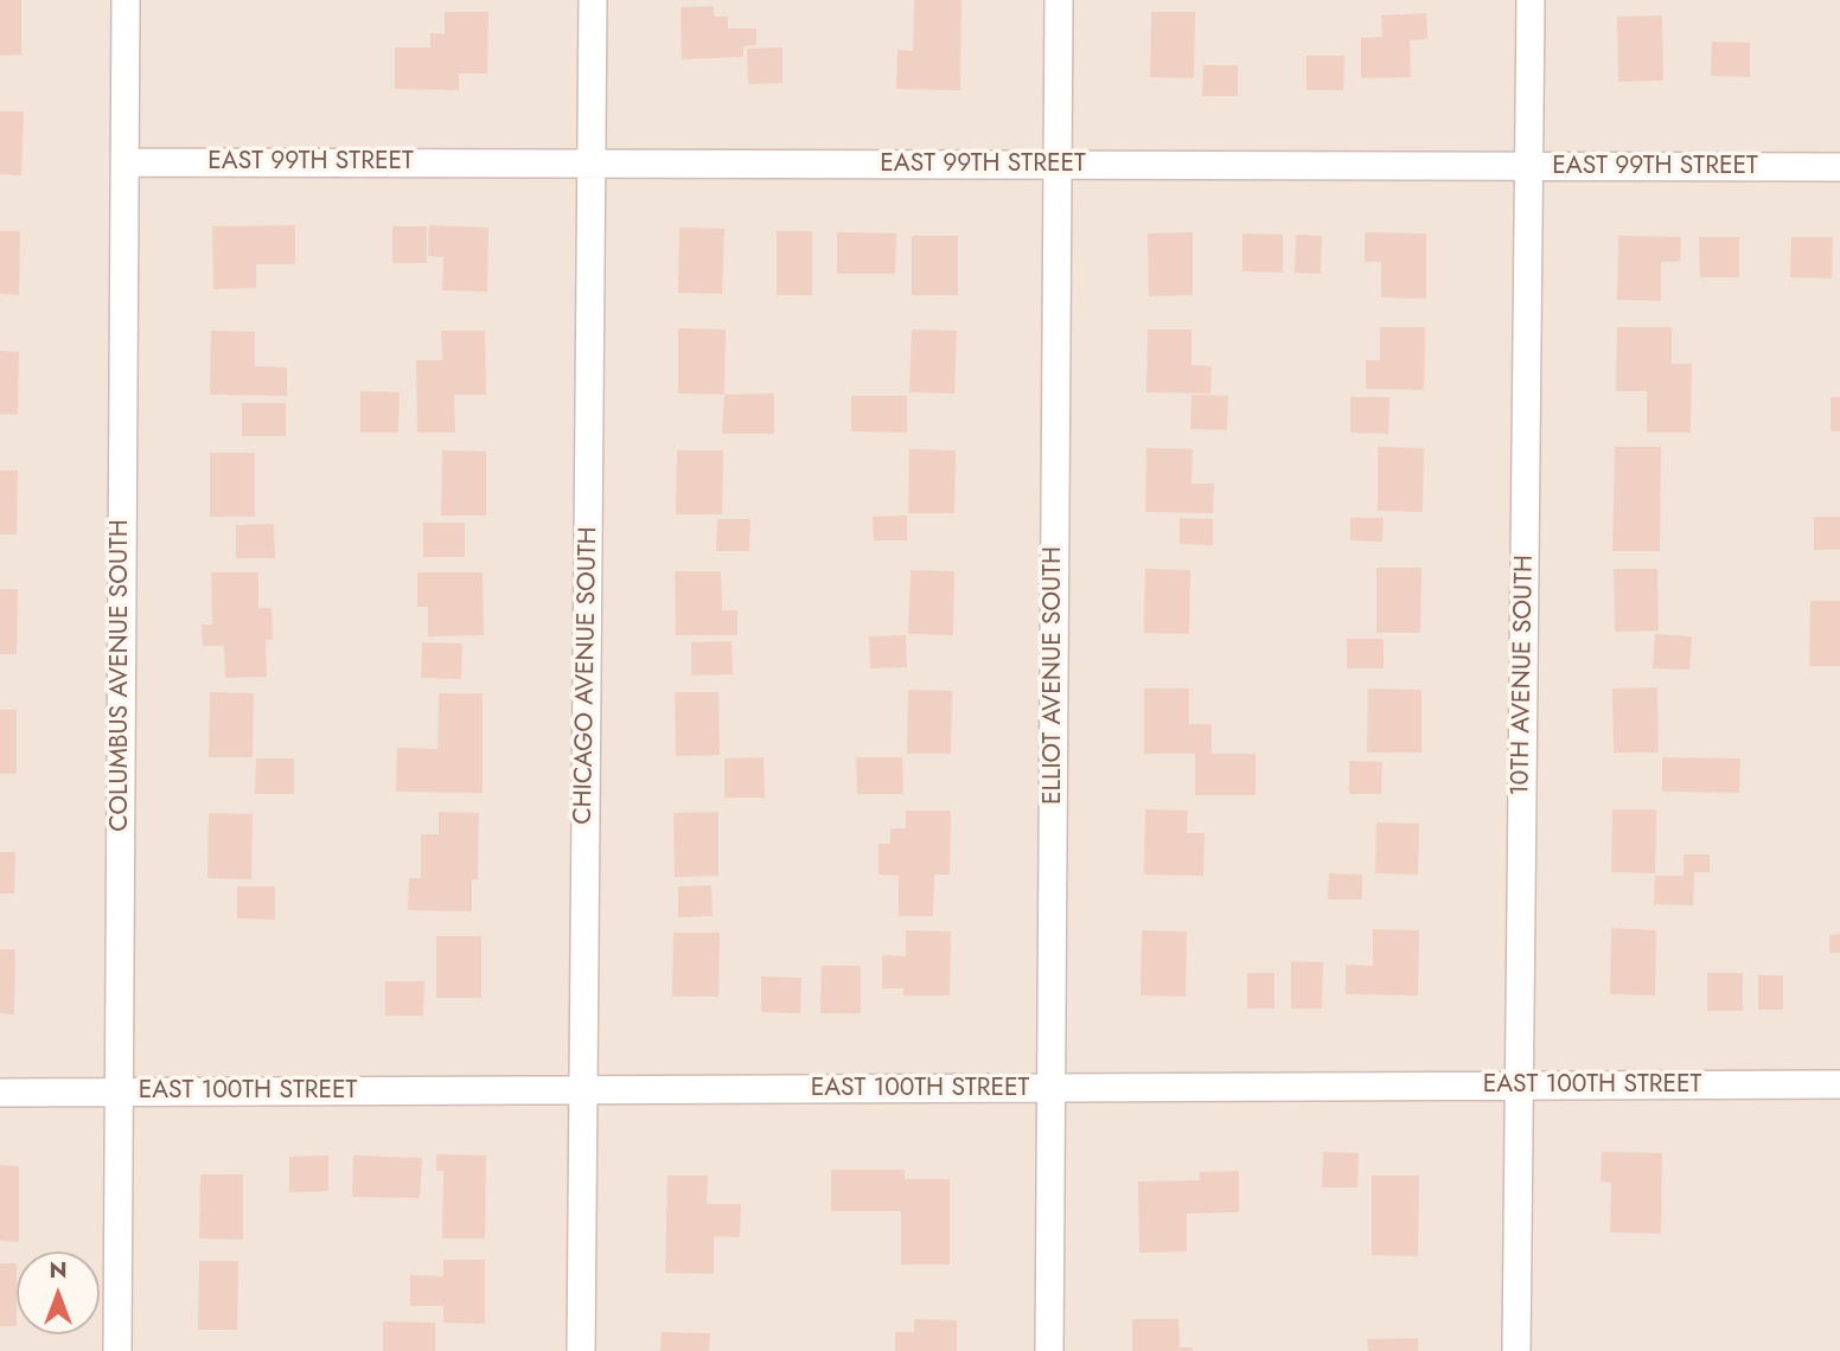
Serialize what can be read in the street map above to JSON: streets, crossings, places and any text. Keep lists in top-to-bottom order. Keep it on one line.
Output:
{"streets":{"street":["EAST 99TH STREET","COLUMBUS AVENUE SOUTH","CHICAGO AVENUE SOUTH","ELLIOT AVENUE SOUTH","10TH AVENUE SOUTH","EAST 100TH STREET"]},"crossings":[["EAST 99TH STREET","COLUMBUS AVENUE SOUTH"],["EAST 99TH STREET","CHICAGO AVENUE SOUTH"],["EAST 99TH STREET","ELLIOT AVENUE SOUTH"],["EAST 99TH STREET","10TH AVENUE SOUTH"],["COLUMBUS AVENUE SOUTH","EAST 100TH STREET"],["CHICAGO AVENUE SOUTH","EAST 100TH STREET"],["ELLIOT AVENUE SOUTH","EAST 100TH STREET"],["10TH AVENUE SOUTH","EAST 100TH STREET"]],"north":"top"}
